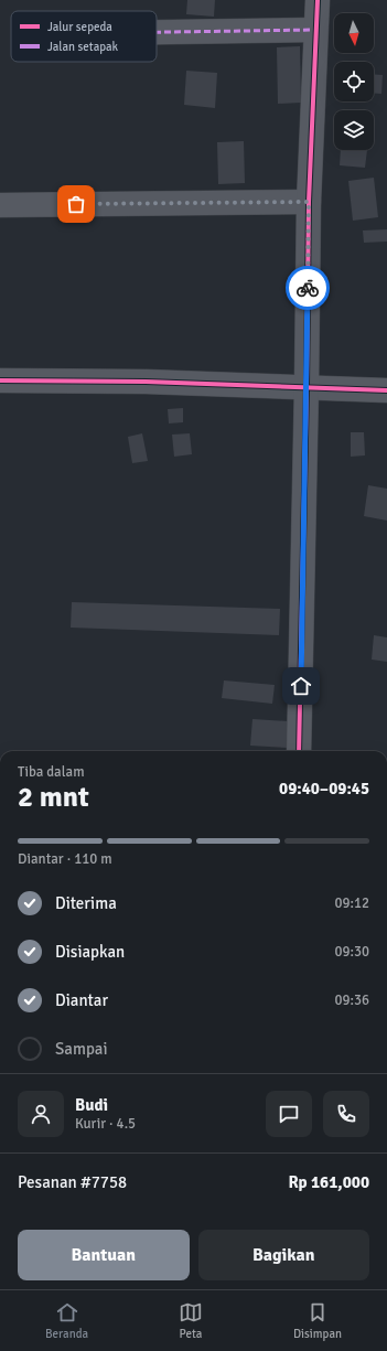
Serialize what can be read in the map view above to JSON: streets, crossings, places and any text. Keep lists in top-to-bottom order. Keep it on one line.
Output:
{"legend":["Jalur sepeda","Jalan setapak"],"north":"bottom","page":{"heading":["2 mnt","Tiba dalam","09:40–09:45"],"panel":["Budi","Kurir · 4.5","Pesanan #7758","Rp 161,000"],"bar":"Diantar · 110 m","list":[["Diterima","09:12"],["Disiapkan","09:30"],["Diantar","09:36"],"Sampai"],"buttons":["Bantuan","Bagikan"],"tabs":["Beranda","Peta","Disimpan"]}}
